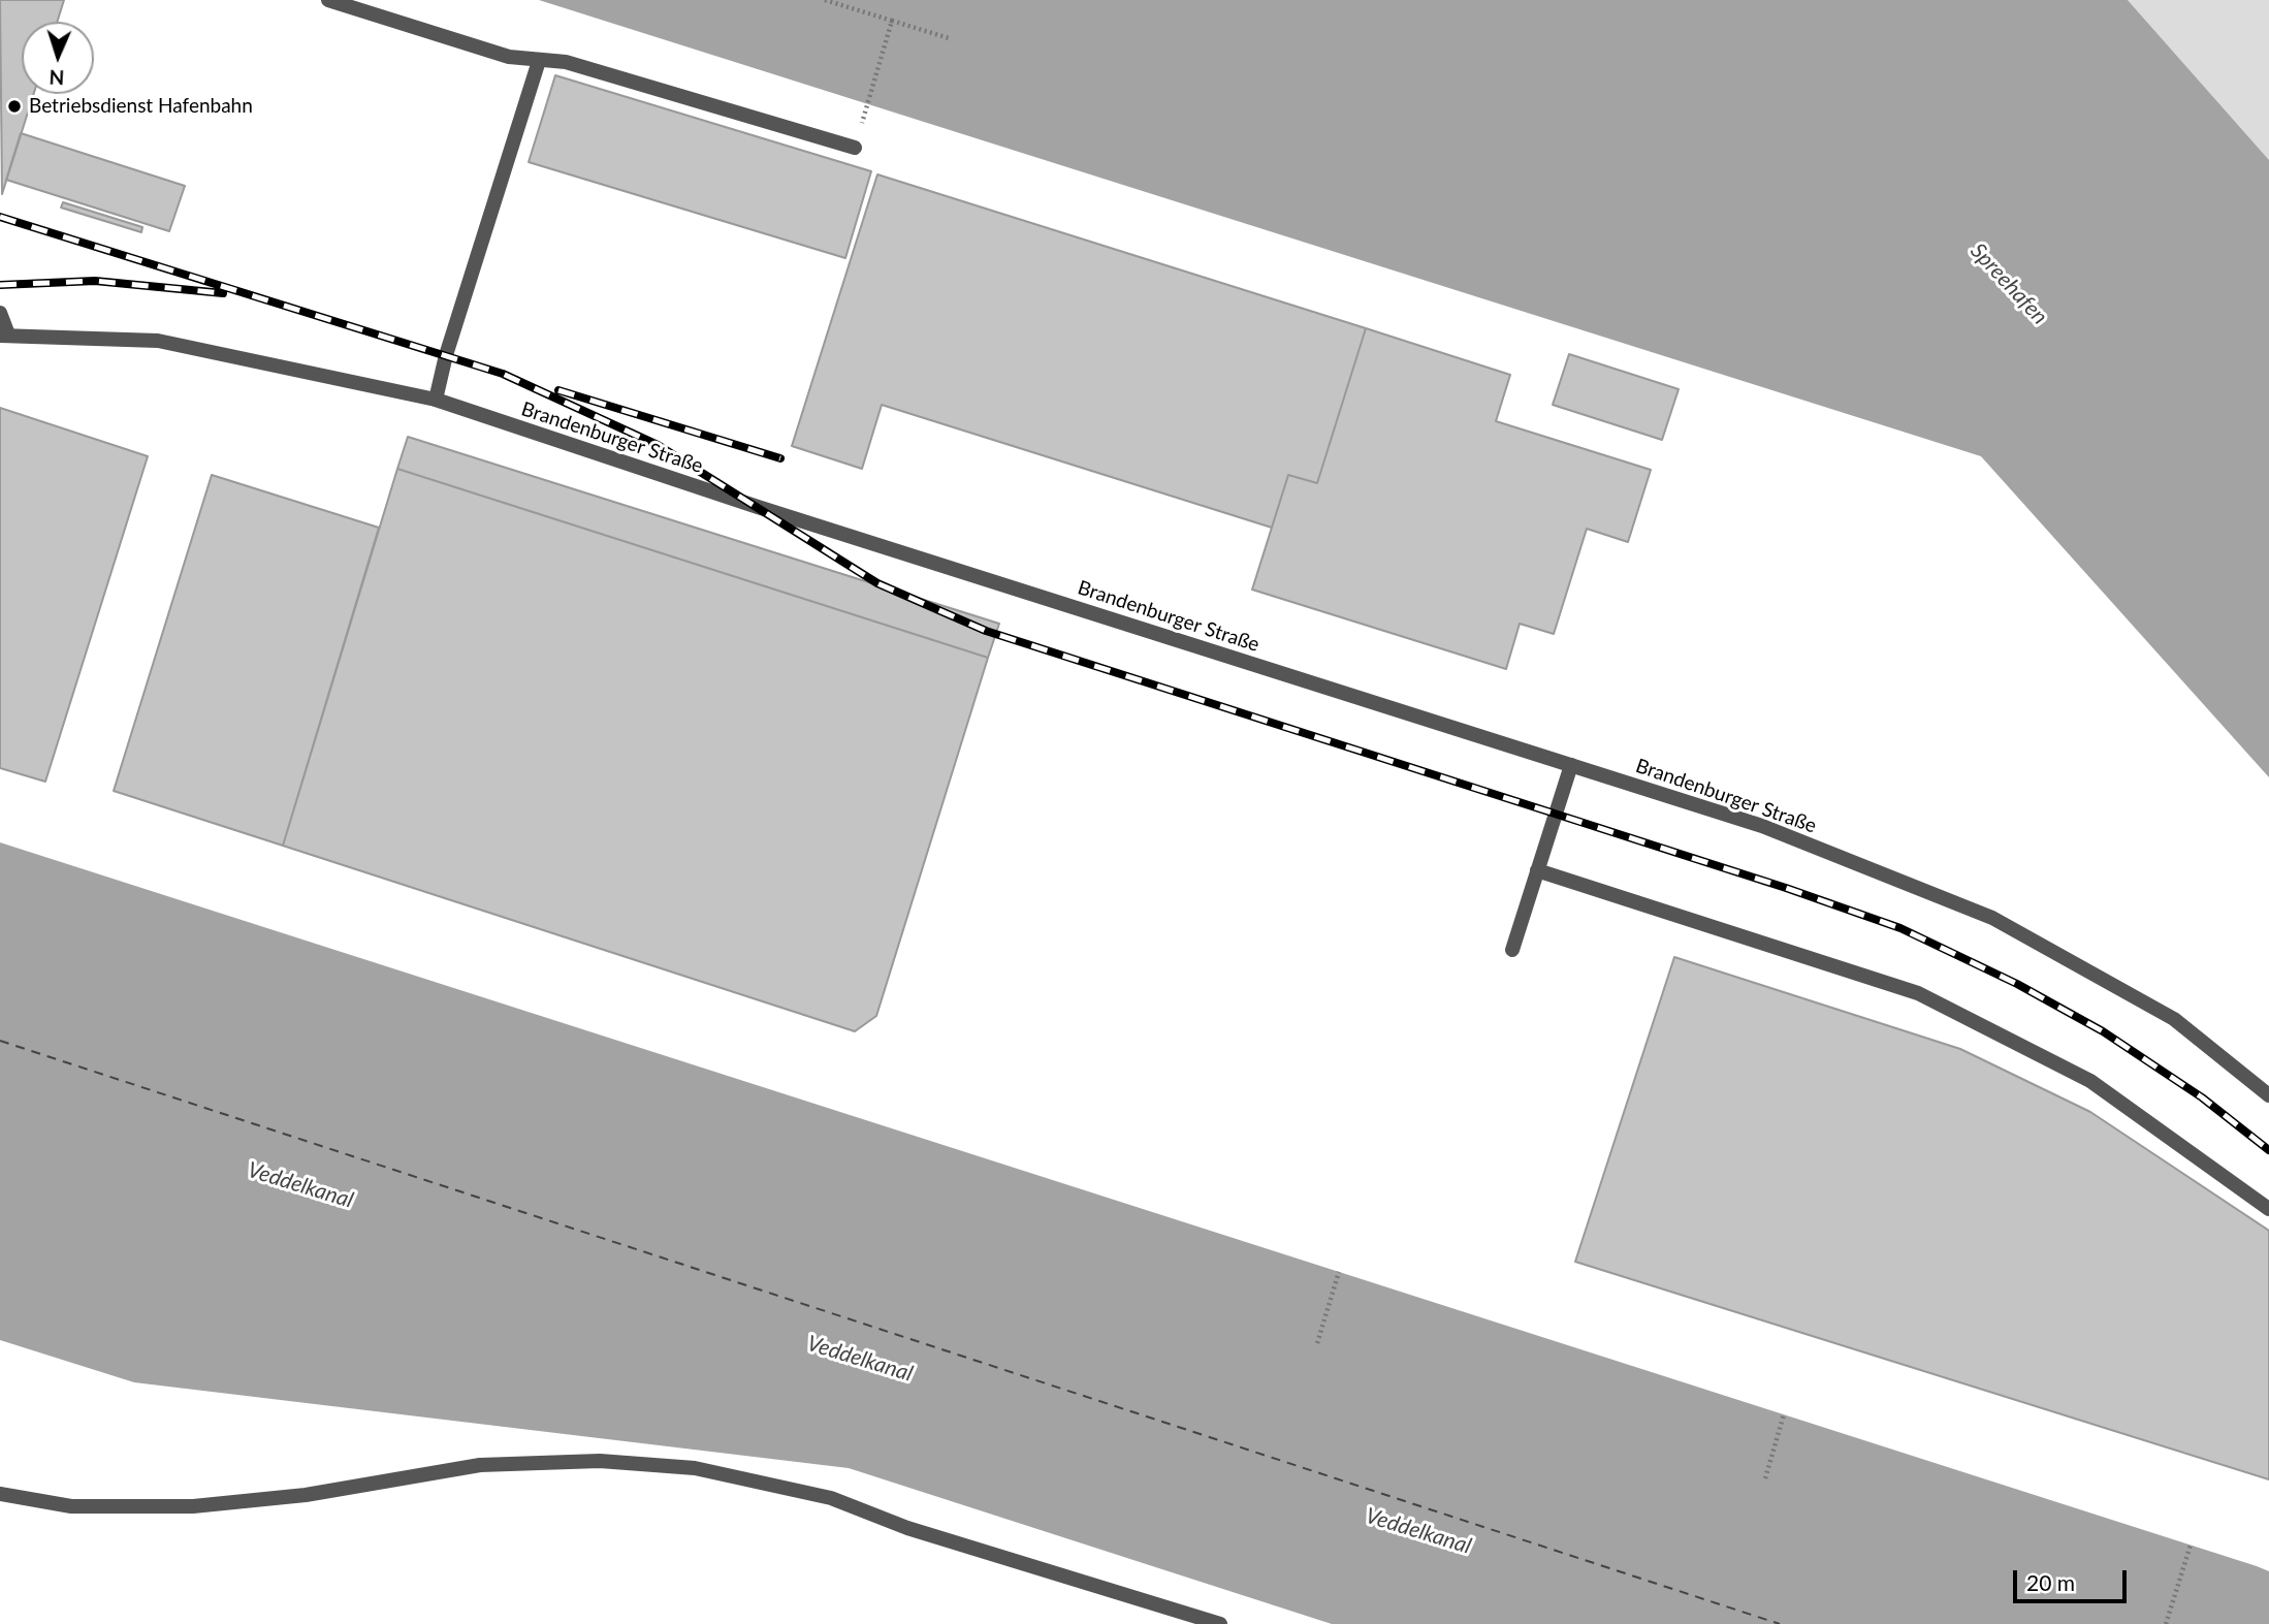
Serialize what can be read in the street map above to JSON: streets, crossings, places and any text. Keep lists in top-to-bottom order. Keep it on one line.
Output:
{"streets":{"street":["Brandenburger Straße"]},"water":["Spreehafen","Veddelkanal"],"places":["Betriebsdienst Hafenbahn"],"scale_bar":"20 m","north":"bottom"}
